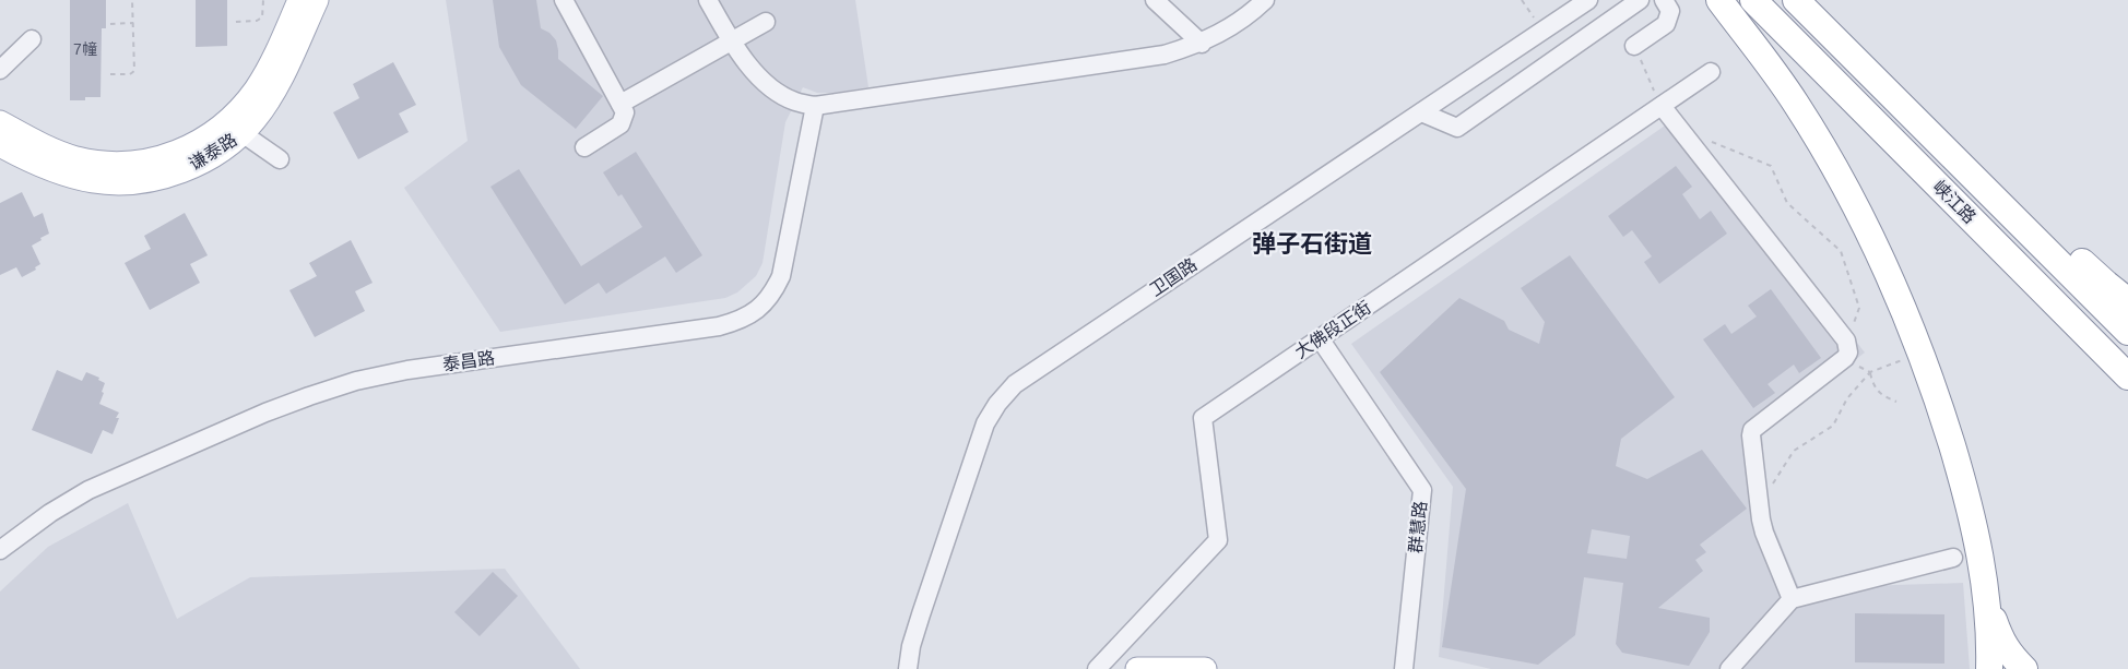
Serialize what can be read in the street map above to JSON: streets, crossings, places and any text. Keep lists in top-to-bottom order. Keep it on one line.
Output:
{"streets":{"highway":["峡江路"],"main road":["谦泰路"],"street":["卫国路","大佛段正街","泰昌路","群慧路"]},"crossings":[["大佛段正街","群慧路"]],"districts":["弹子石街道"],"house_numbers":["7幢"]}
